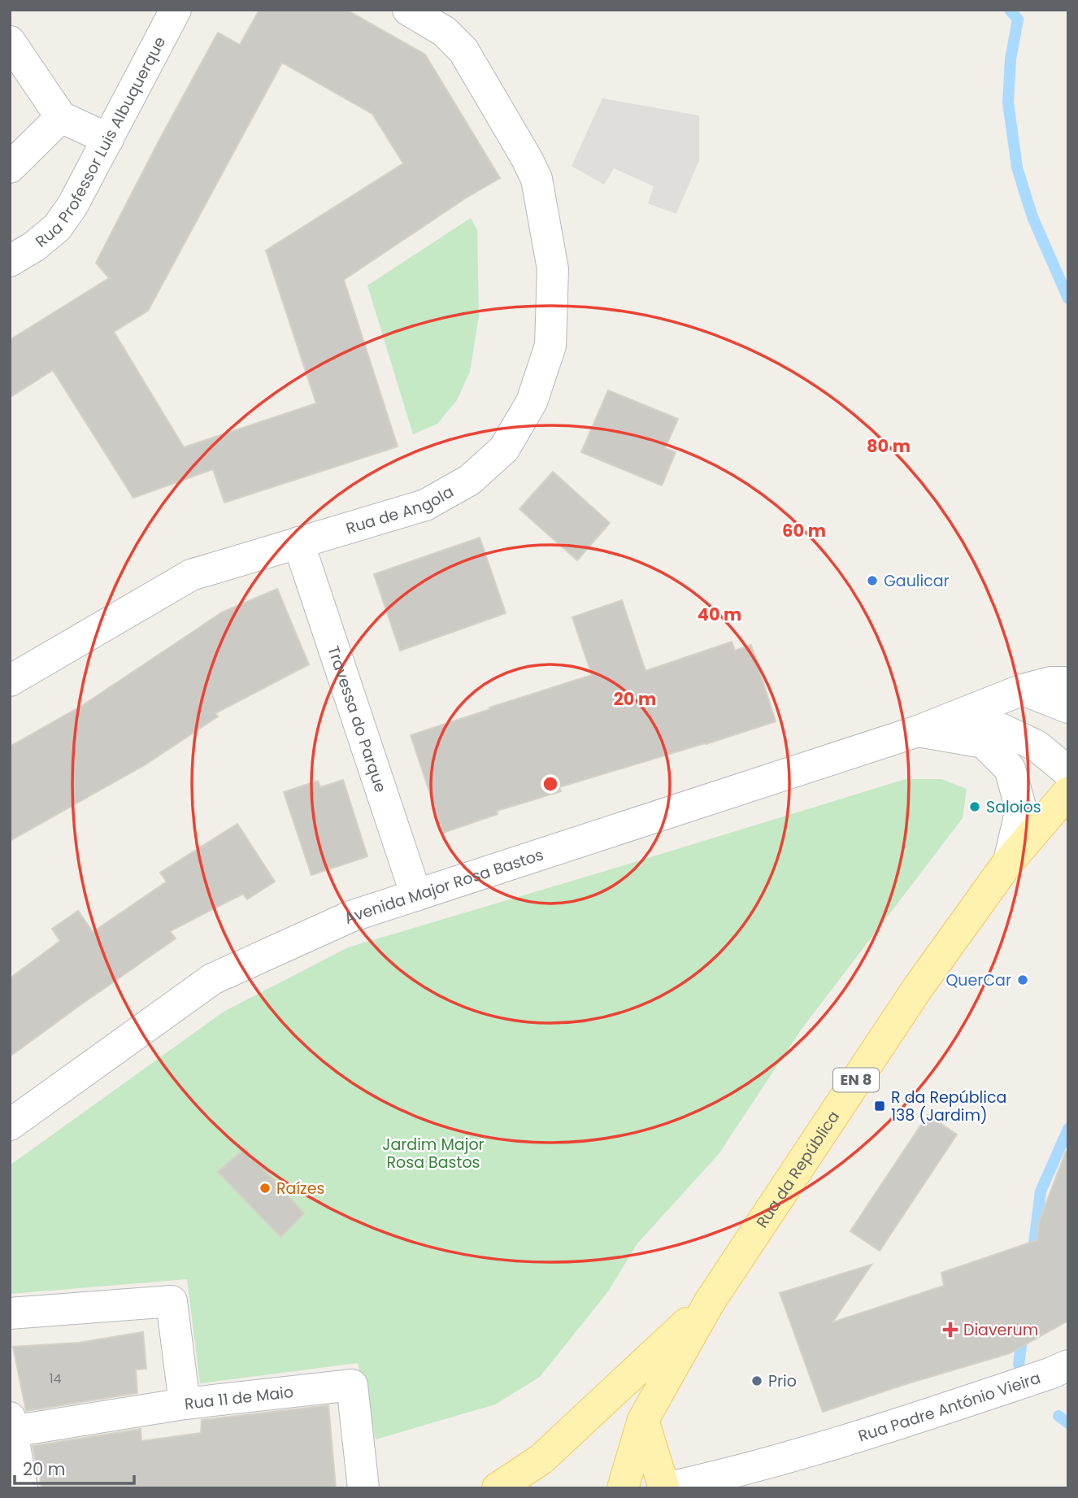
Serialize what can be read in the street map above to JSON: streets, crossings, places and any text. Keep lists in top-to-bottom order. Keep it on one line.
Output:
{"streets":{"main road":["EN 8","Rua da República"],"street":["Rua Professor Luis Albuquerque","Rua de Angola","Travessa do Parque","Avenida Major Rosa Bastos","Rua 11 de Maio","Rua Padre António Vieira"]},"crossings":[["Rua de Angola","Travessa do Parque"],["Travessa do Parque","Avenida Major Rosa Bastos"]],"parks":["Jardim Major Rosa Bastos"],"places":{"other":["Gaulicar","Saloios","QuerCar","Raízes","Prio"],"transit":["R da República 138 (Jardim)"],"health":["Diaverum"]},"house_numbers":["14"],"scale_bar":"20 m","rings":["80 m","60 m","40 m","20 m"]}
